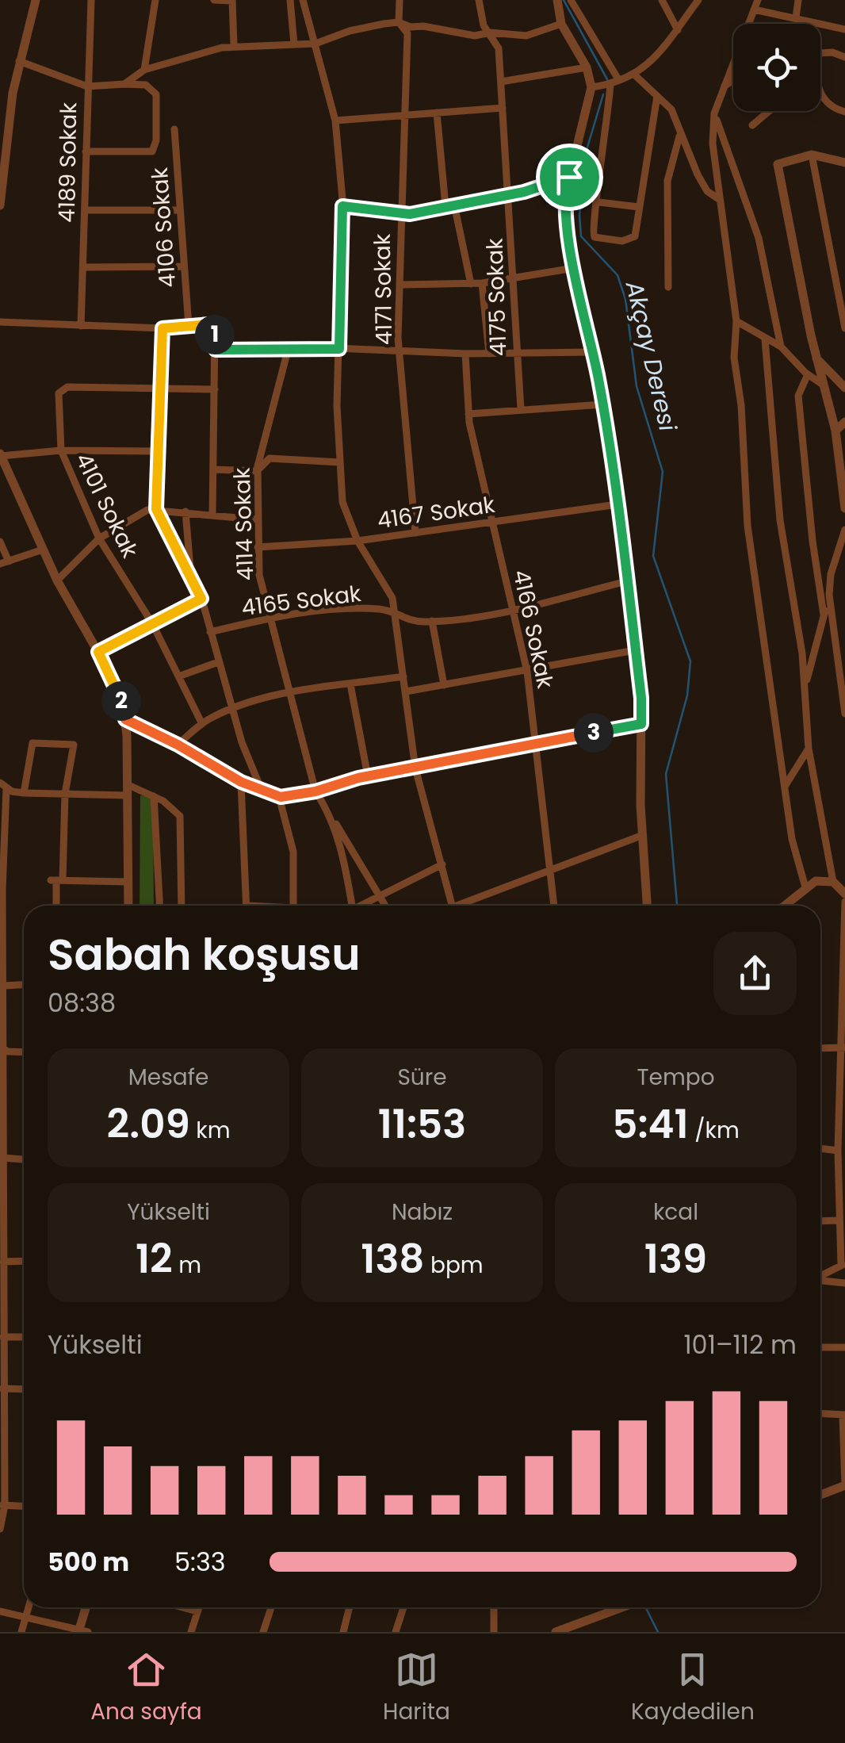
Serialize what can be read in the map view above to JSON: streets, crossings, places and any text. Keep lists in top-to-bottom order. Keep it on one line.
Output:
{"streets":{"street":["4189 Sokak","4106 Sokak","4171 Sokak","4175 Sokak","4101 Sokak","4167 Sokak","4114 Sokak","4165 Sokak","4166 Sokak"]},"crossings":[["4171 Sokak","4167 Sokak"],["4167 Sokak","4114 Sokak"],["4167 Sokak","4166 Sokak"],["4114 Sokak","4165 Sokak"],["4165 Sokak","4166 Sokak"]],"water":["Akçay Deresi"],"page":{"pins":["1","2","3"],"heading":["Sabah koşusu","08:38"],"stats":[["Mesafe","2.09 km"],["Süre","11:53"],["Tempo","5:41 /km"],["Yükselti","12 m"],["Nabız","138 bpm"],["kcal","139"]],"chart":["Yükselti","101–112 m"],"list":[{"name":"500 m","note":"5:33"}],"tabs":["Ana sayfa","Harita","Kaydedilen"]}}
